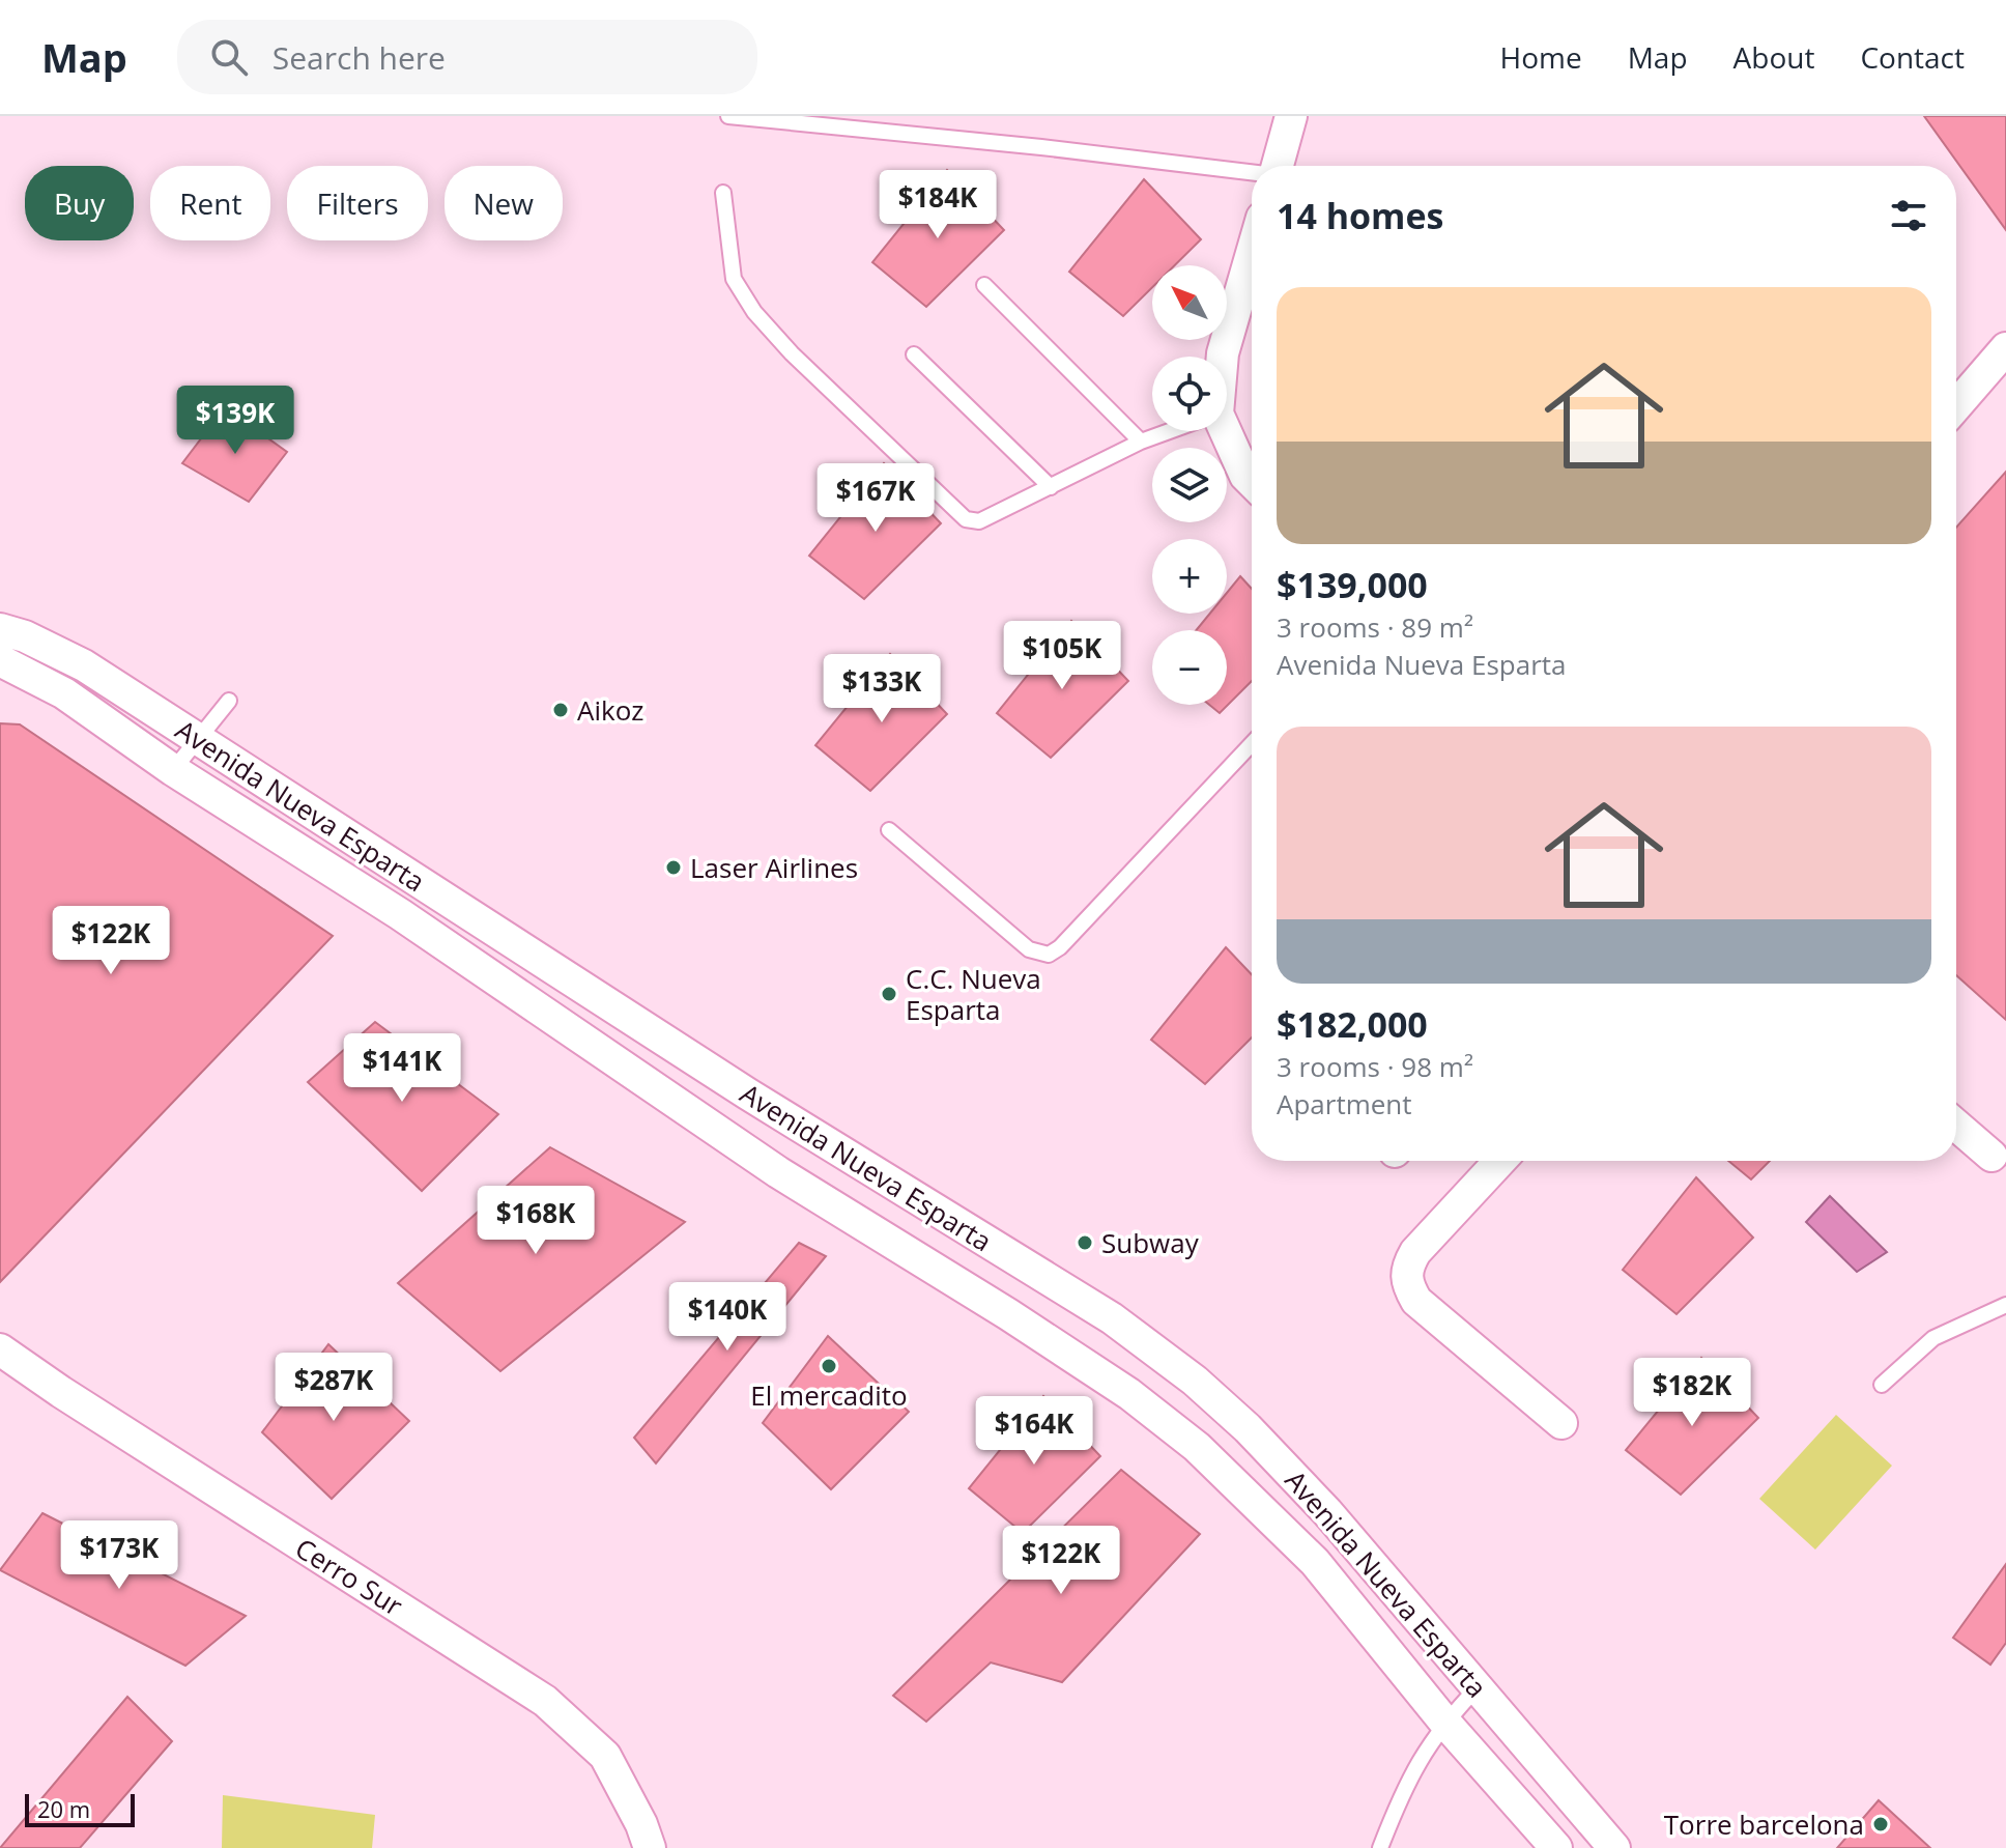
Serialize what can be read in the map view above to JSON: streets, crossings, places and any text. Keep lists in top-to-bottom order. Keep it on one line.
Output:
{"streets":{"street":["Avenida Nueva Esparta","Cerro Sur"]},"places":["Aikoz","Laser Airlines","C.C. Nueva Esparta","Subway","El mercadito","Torre barcelona"],"scale_bar":"20 m","north":"top left","page":{"header":"Map","search":"Search here","nav":["Home","Map","About","Contact"],"chip":["Buy","Rent","Filters","New"],"heading":"14 homes","price":["$184K","$139K","$167K","$105K","$133K","$122K","$141K","$168K","$140K","$287K","$182K","$164K","$173K","$122K"],"map_buttons":["+","−"],"list":[{"name":"$139,000","note":"3 rooms · 89 m² · Avenida Nueva Esparta"},{"name":"$182,000","note":"3 rooms · 98 m² · Apartment"}],"scale":"20 m"}}
